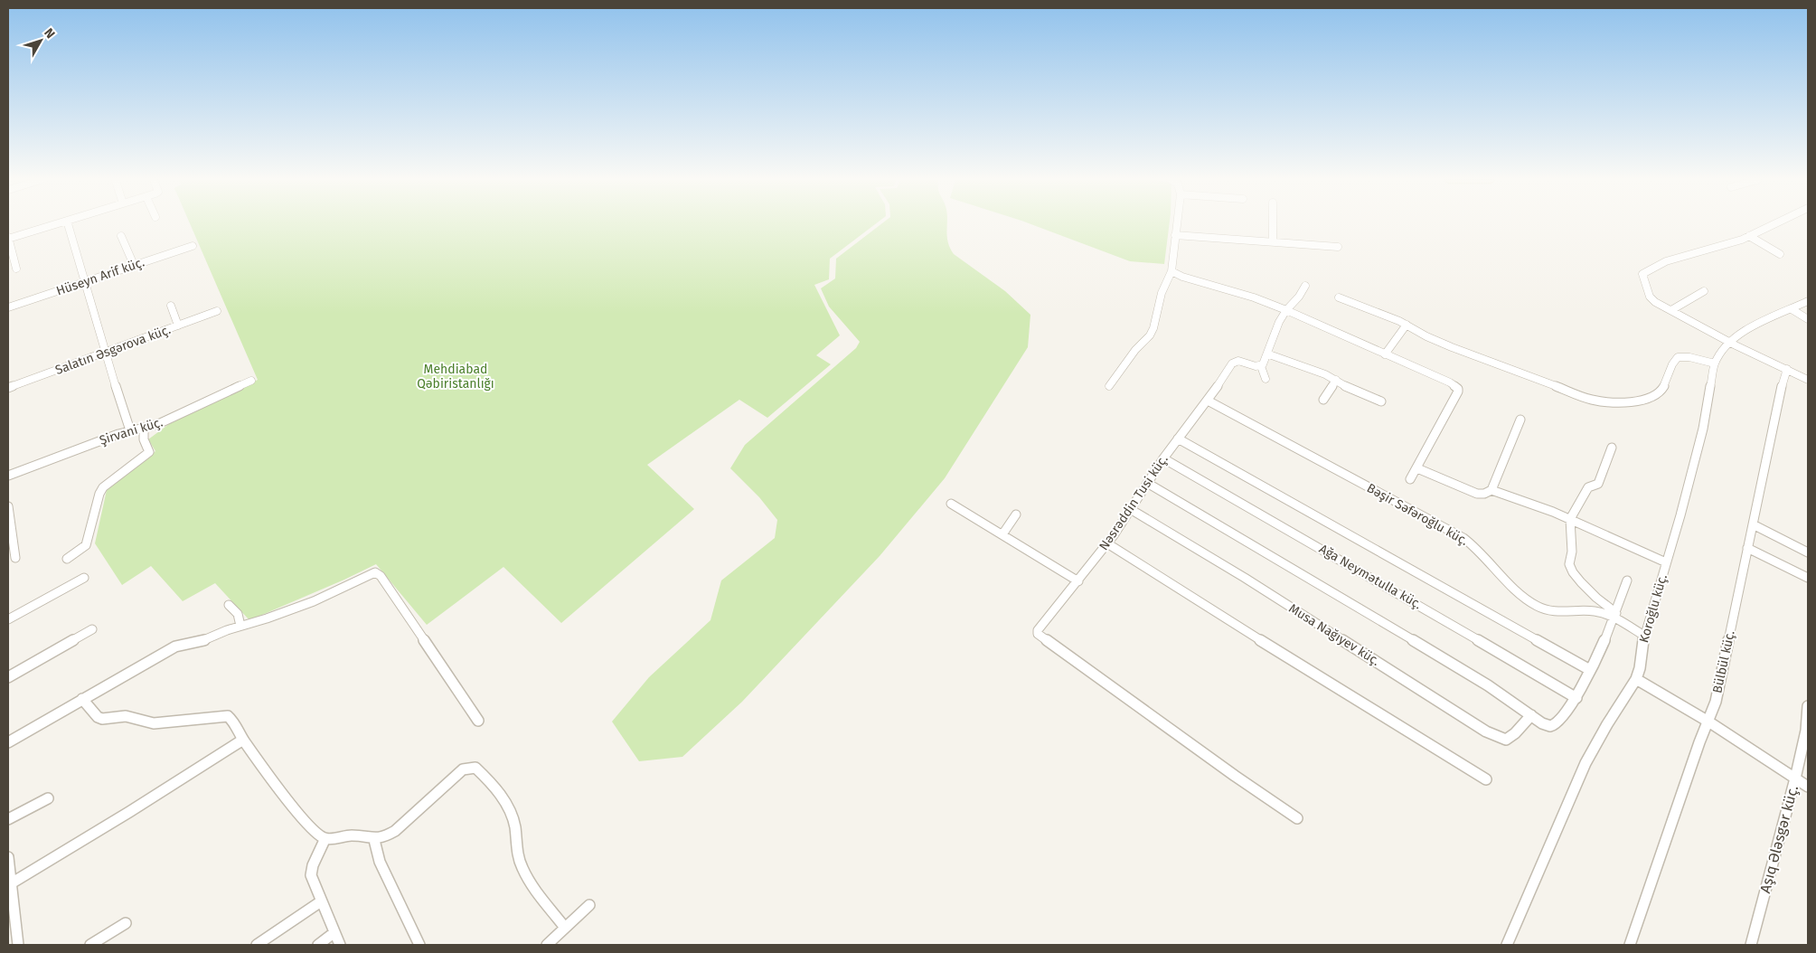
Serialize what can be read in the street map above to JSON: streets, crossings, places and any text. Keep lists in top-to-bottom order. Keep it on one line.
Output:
{"streets":{"street":["Hüseyn Arif küç.","Salatın Əsgərova küç.","Şirvani küç.","Nəsrəddin Tusi küç.","Bəşir Səfəroğlu küç.","Ağa Neymətulla küç.","Koroğlu küç.","Musa Nağıyev küç.","Bülbül küç.","Aşıq Ələsgər küç."]},"crossings":[["Nəsrəddin Tusi küç.","Bəşir Səfəroğlu küç."],["Nəsrəddin Tusi küç.","Ağa Neymətulla küç."],["Nəsrəddin Tusi küç.","Musa Nağıyev küç."],["Bəşir Səfəroğlu küç.","Koroğlu küç."]],"parks":["Mehdiabad Qəbiristanlığı"],"north":"top right"}
